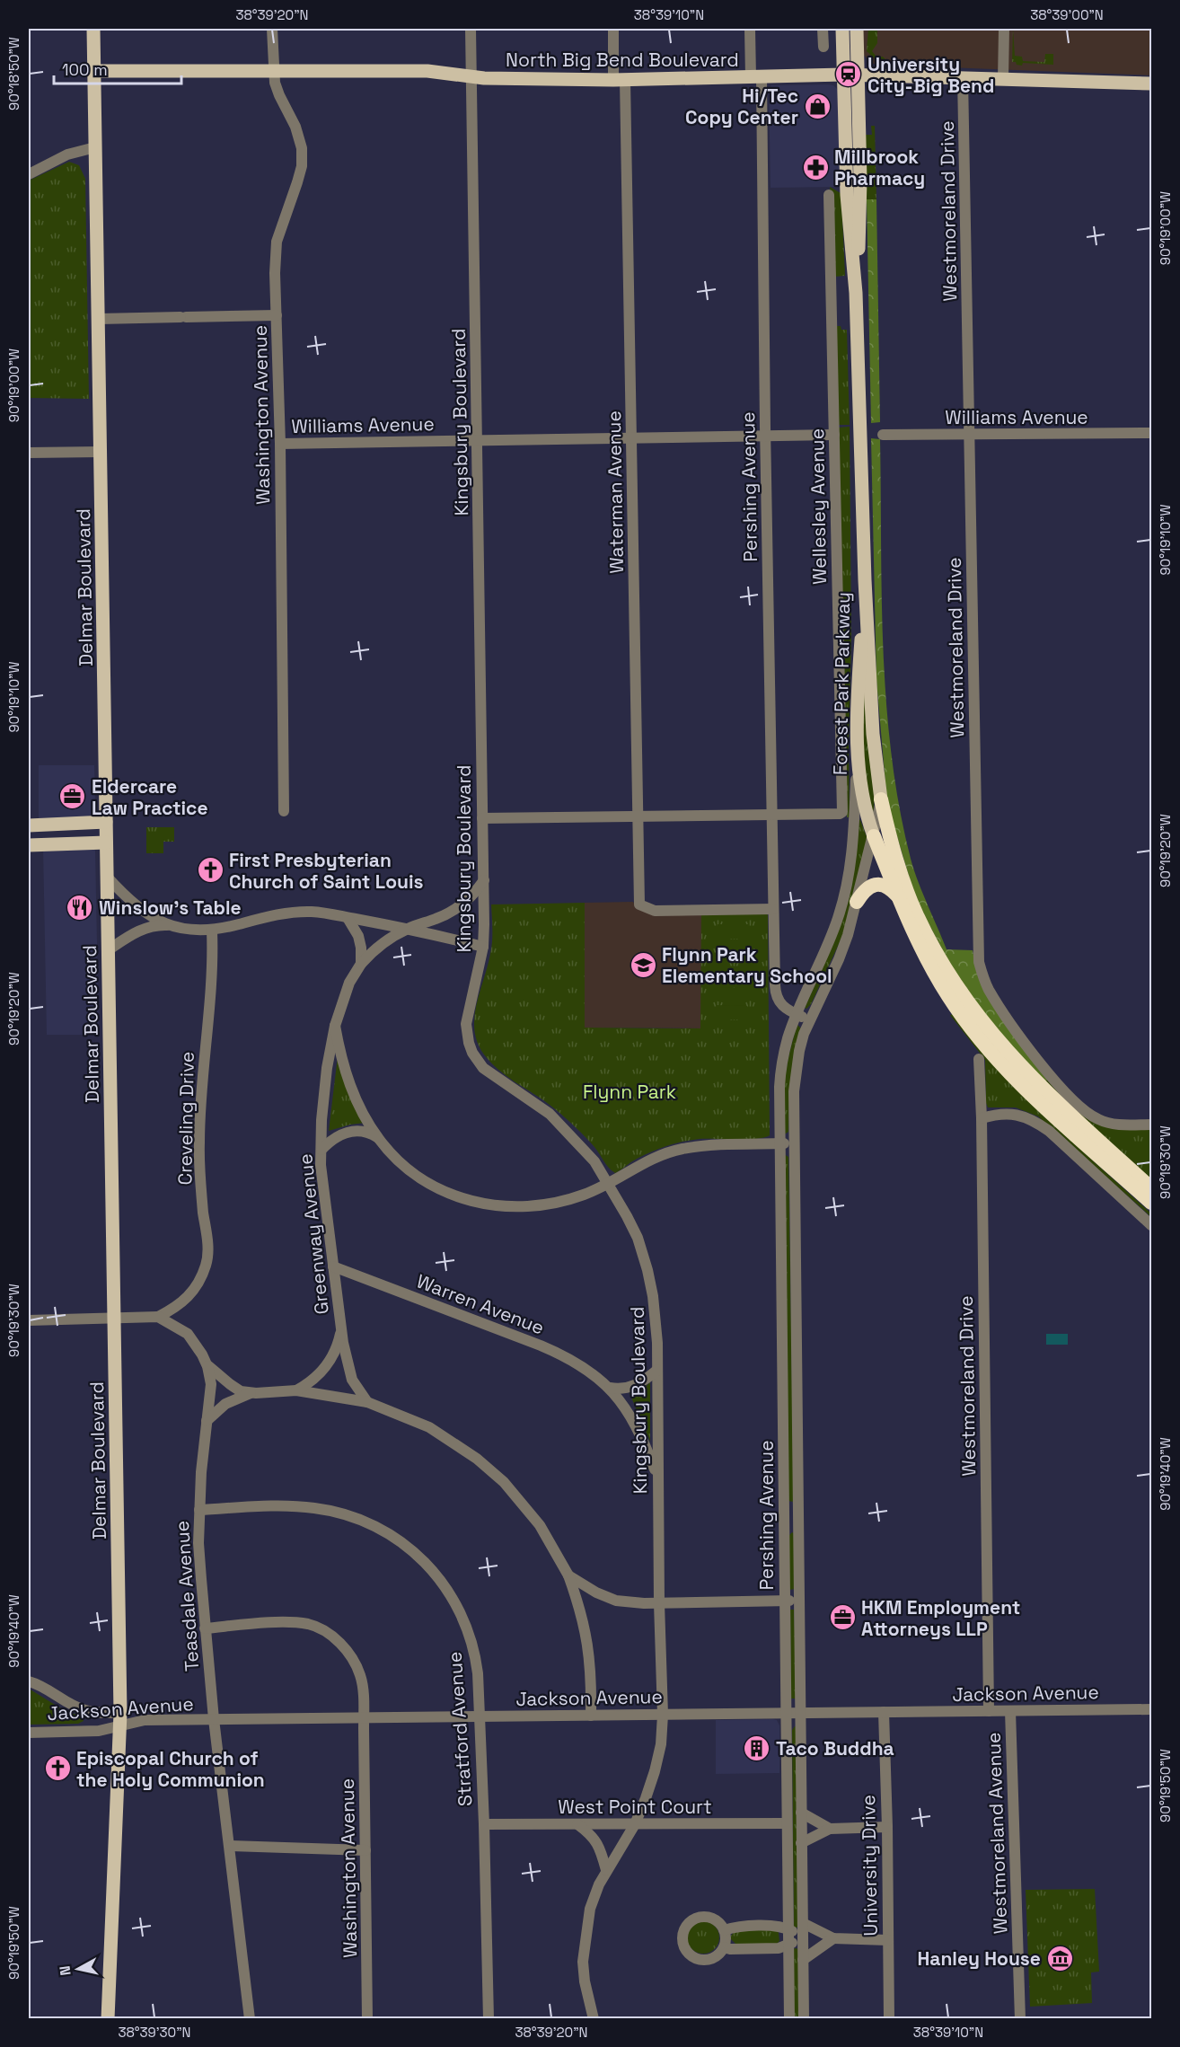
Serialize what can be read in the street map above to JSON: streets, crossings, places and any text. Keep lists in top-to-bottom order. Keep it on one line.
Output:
{"streets":{"highway":["Forest Park Parkway"],"main road":["North Big Bend Boulevard","Delmar Boulevard"],"street":["Westmoreland Drive","Washington Avenue","Williams Avenue","Kingsbury Boulevard","Pershing Avenue","Waterman Avenue","Wellesley Avenue","Creveling Drive","Greenway Avenue","Warren Avenue","Teasdale Avenue","Jackson Avenue","Stratford Avenue","West Point Court","Westmoreland Avenue","University Drive"]},"crossings":[["North Big Bend Boulevard","Westmoreland Drive"],["North Big Bend Boulevard","Washington Avenue"],["North Big Bend Boulevard","Kingsbury Boulevard"],["North Big Bend Boulevard","Pershing Avenue"],["North Big Bend Boulevard","Waterman Avenue"],["North Big Bend Boulevard","Delmar Boulevard"],["North Big Bend Boulevard","Forest Park Parkway"],["Westmoreland Drive","Williams Avenue"],["Westmoreland Drive","Jackson Avenue"],["Washington Avenue","Williams Avenue"],["Washington Avenue","Teasdale Avenue"],["Washington Avenue","Jackson Avenue"],["Williams Avenue","Kingsbury Boulevard"],["Williams Avenue","Pershing Avenue"],["Williams Avenue","Waterman Avenue"],["Williams Avenue","Wellesley Avenue"],["Kingsbury Boulevard","Wellesley Avenue"],["Kingsbury Boulevard","Warren Avenue"],["Kingsbury Boulevard","Jackson Avenue"],["Kingsbury Boulevard","West Point Court"],["Pershing Avenue","Waterman Avenue"],["Pershing Avenue","Wellesley Avenue"],["Pershing Avenue","Forest Park Parkway"],["Pershing Avenue","Jackson Avenue"],["Pershing Avenue","West Point Court"],["Waterman Avenue","Wellesley Avenue"],["Delmar Boulevard","Jackson Avenue"],["Greenway Avenue","Warren Avenue"],["Teasdale Avenue","Jackson Avenue"],["Teasdale Avenue","Stratford Avenue"],["Jackson Avenue","Stratford Avenue"],["Jackson Avenue","Westmoreland Avenue"],["Jackson Avenue","University Drive"],["Stratford Avenue","West Point Court"]],"parks":["Flynn Park"],"places":{"station":["University City-Big Bend"],"shop":["Hi/Tec Copy Center"],"pharmacy":["Millbrook Pharmacy"],"office":["Eldercare Law Practice","HKM Employment Attorneys LLP"],"church":["First Presbyterian Church of Saint Louis","Episcopal Church of the Holy Communion"],"restaurant":["Winslow's Table"],"school or university":["Flynn Park Elementary School"],"building":["Taco Buddha"],"museum":["Hanley House"]},"scale_bar":"100 m","north":"left","coordinates":["38°39'20\"N","38°39'10\"N","38°39'00\"N","90°18'50\"W","90°19'00\"W","90°19'10\"W","90°19'20\"W","90°19'30\"W","90°19'40\"W","90°19'50\"W","38°39'30\"N"]}
